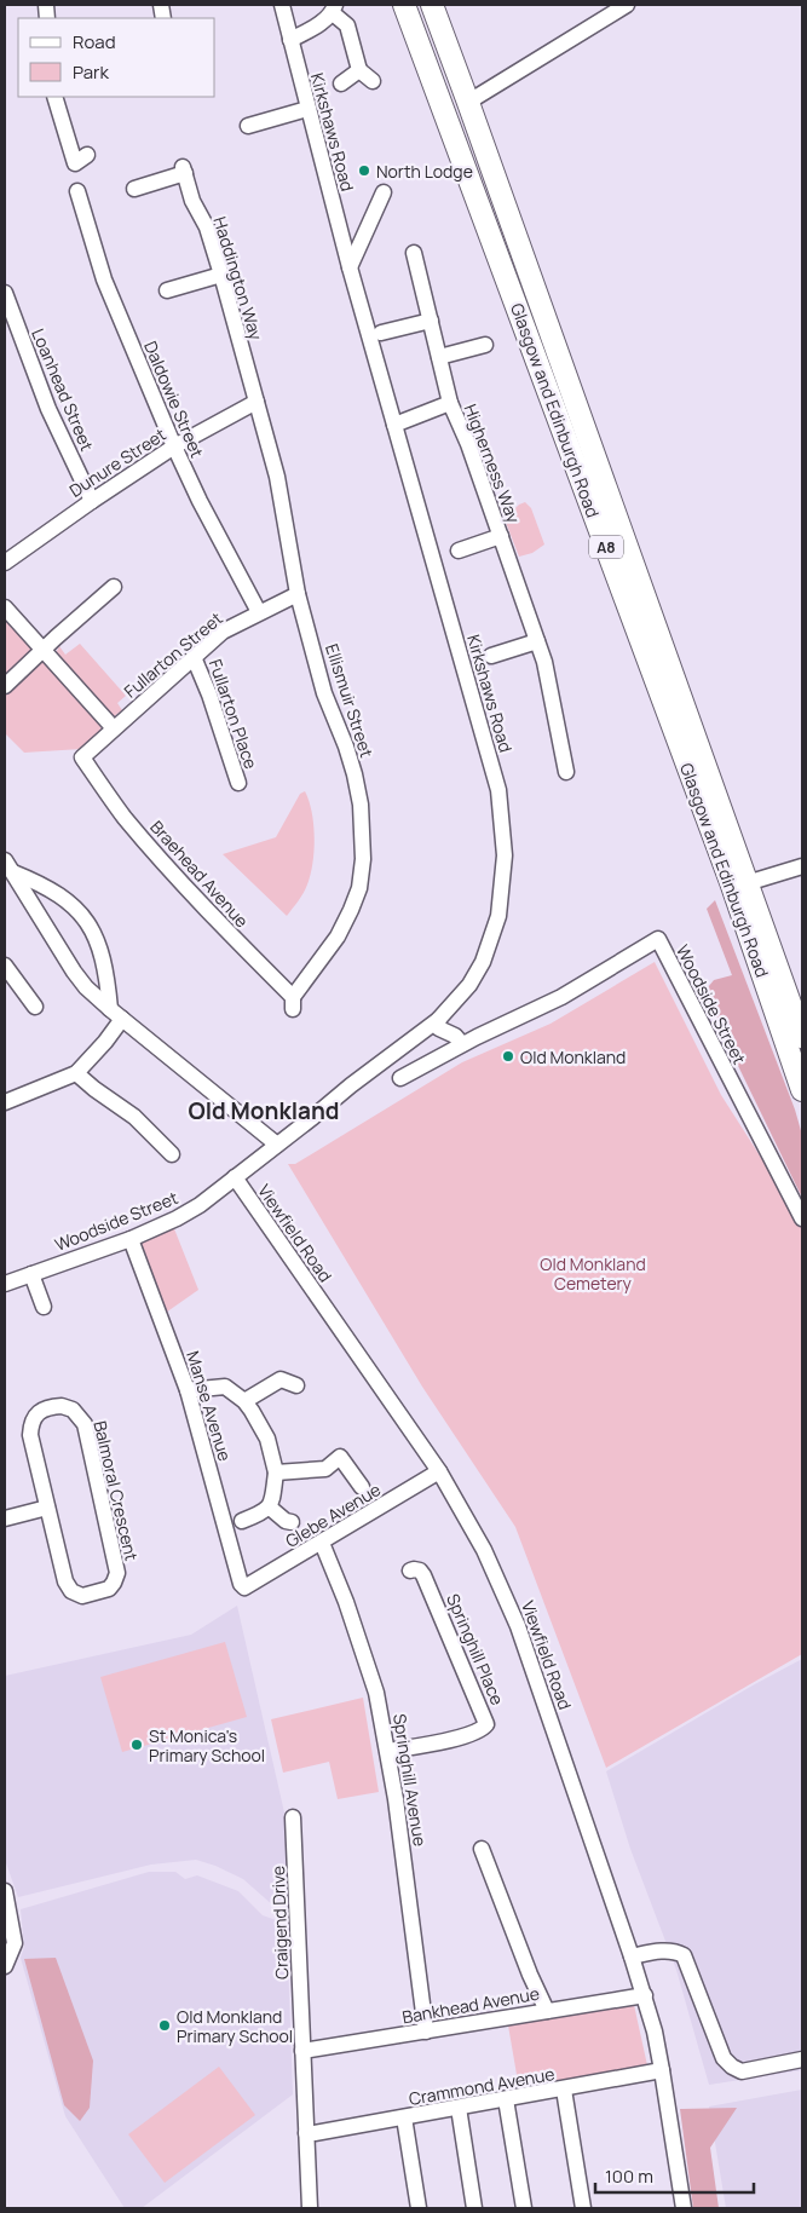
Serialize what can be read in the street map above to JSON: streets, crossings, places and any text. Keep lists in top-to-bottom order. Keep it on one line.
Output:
{"streets":{"highway":["Glasgow and Edinburgh Road","A8"],"street":["Kirkshaws Road","Haddington Way","Loanhead Street","Daldowie Street","Dunure Street","Higherness Way","Fullarton Street","Ellismuir Street","Fullarton Place","Braehead Avenue","Woodside Street","Viewfield Road","Manse Avenue","Balmoral Crescent","Glebe Avenue","Springhill Place","Springhill Avenue","Craigend Drive","Bankhead Avenue","Crammond Avenue"]},"crossings":[["Kirkshaws Road","Woodside Street"],["Haddington Way","Dunure Street"],["Haddington Way","Ellismuir Street"],["Loanhead Street","Dunure Street"],["Daldowie Street","Dunure Street"],["Daldowie Street","Fullarton Street"],["Dunure Street","Ellismuir Street"],["Fullarton Street","Ellismuir Street"],["Fullarton Street","Fullarton Place"],["Fullarton Street","Braehead Avenue"],["Ellismuir Street","Braehead Avenue"],["Woodside Street","Viewfield Road"],["Woodside Street","Manse Avenue"],["Viewfield Road","Glebe Avenue"],["Viewfield Road","Bankhead Avenue"],["Viewfield Road","Crammond Avenue"],["Manse Avenue","Glebe Avenue"],["Glebe Avenue","Springhill Avenue"],["Springhill Place","Springhill Avenue"],["Springhill Avenue","Bankhead Avenue"],["Craigend Drive","Bankhead Avenue"],["Craigend Drive","Crammond Avenue"]],"districts":["Old Monkland"],"parks":["Old Monkland Cemetery"],"places":["North Lodge","Old Monkland","St Monica's Primary School","Old Monkland Primary School"],"legend":["Road","Park"],"scale_bar":"100 m"}
